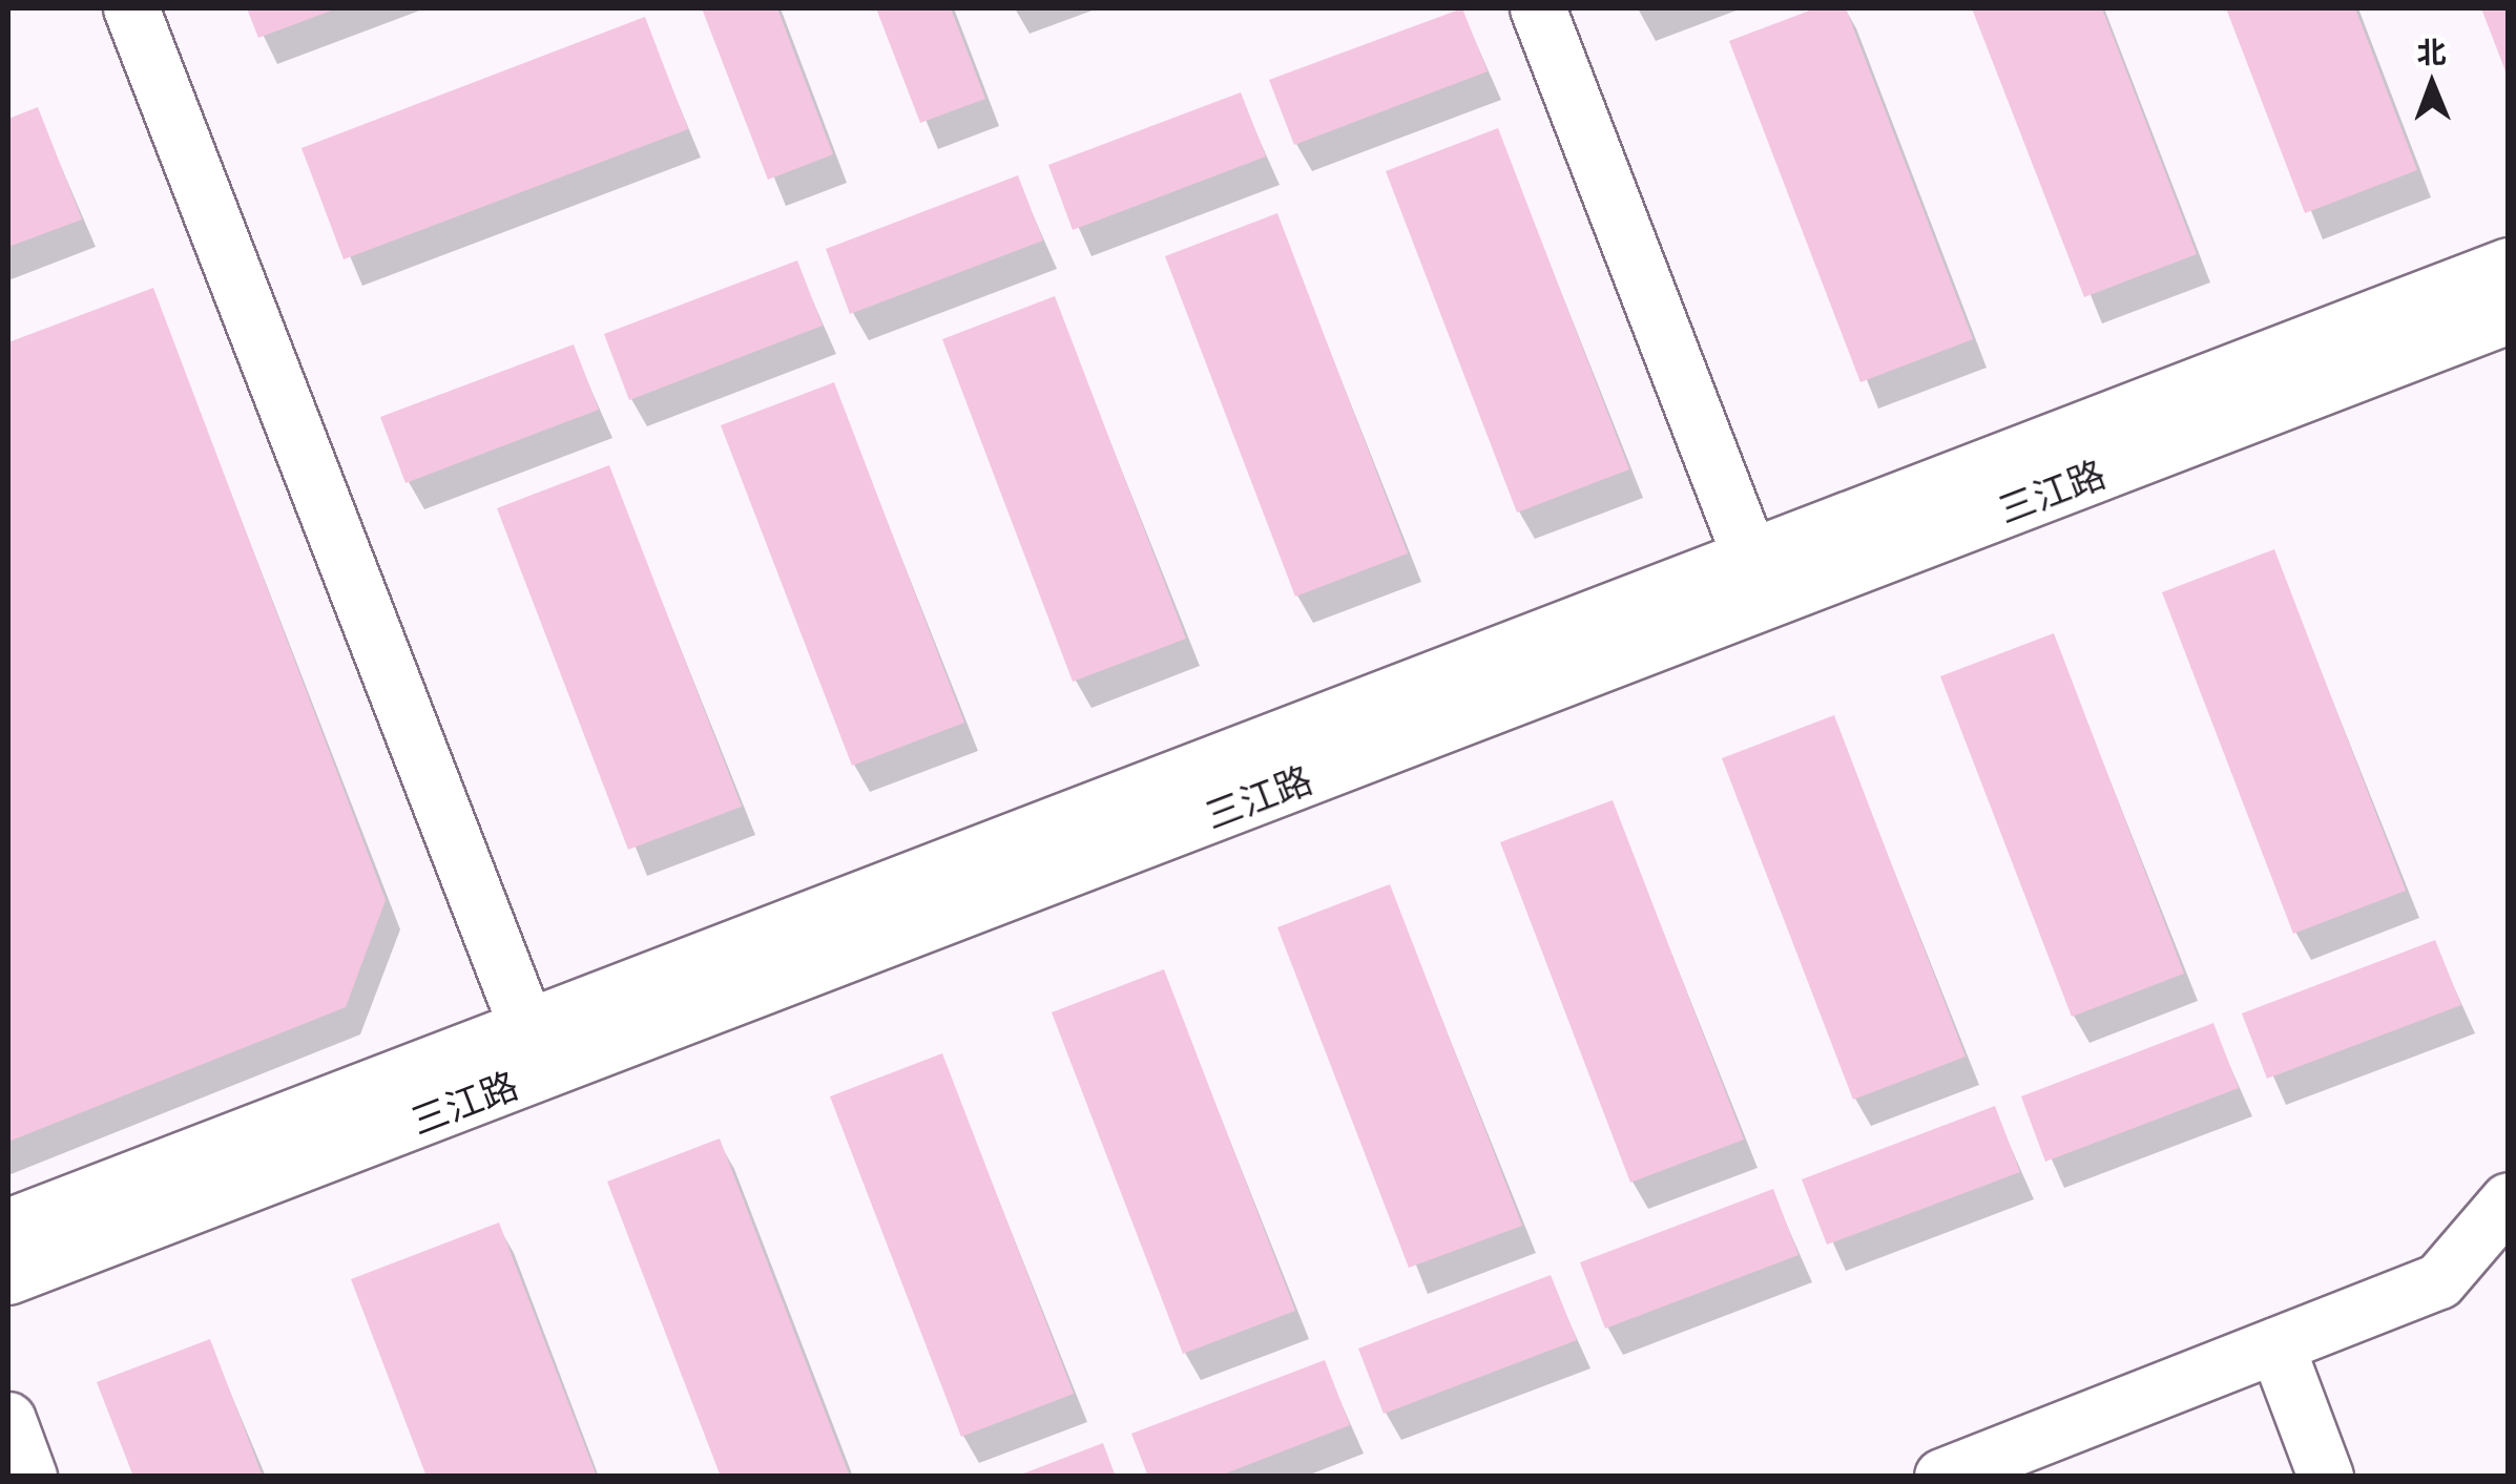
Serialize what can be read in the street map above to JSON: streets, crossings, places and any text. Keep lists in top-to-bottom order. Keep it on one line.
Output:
{"streets":{"street":["三江路"]},"north":"top"}
